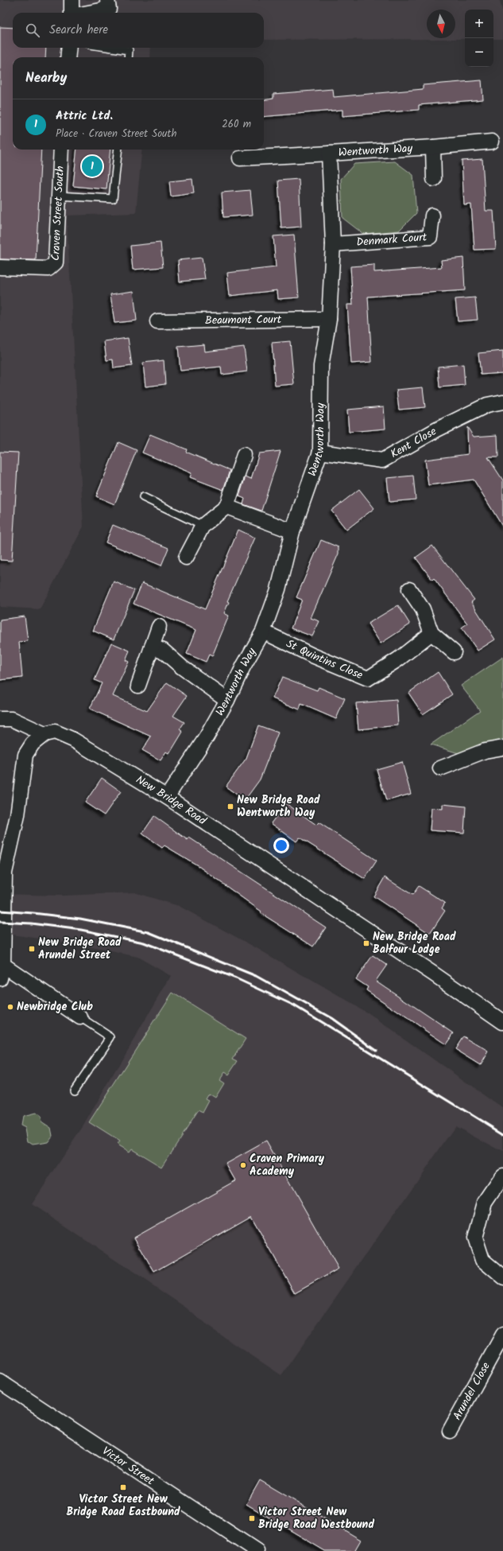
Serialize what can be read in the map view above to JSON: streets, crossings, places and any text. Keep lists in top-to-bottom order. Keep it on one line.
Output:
{"streets":{"street":["Wentworth Way","Craven Street South","Denmark Court","Beaumont Court","Kent Close","St Quintins Close","New Bridge Road","Arundel Close","Victor Street"]},"crossings":[["Wentworth Way","Denmark Court"],["Wentworth Way","Beaumont Court"],["Wentworth Way","Kent Close"],["Wentworth Way","St Quintins Close"],["Wentworth Way","New Bridge Road"]],"places":{"transit":["New Bridge Road Wentworth Way","New Bridge Road Balfour Lodge","New Bridge Road Arundel Street","Victor Street New Bridge Road Eastbound","Victor Street New Bridge Road Westbound"],"other":["Newbridge Club","Craven Primary Academy"]},"north":"bottom","page":{"map_buttons":["+","−"],"search":"Search here","heading":"Nearby","list":[{"mark":"1","name":"Attric Ltd.","note":"Place · Craven Street South","value":"260 m"}],"pins":"1"}}
